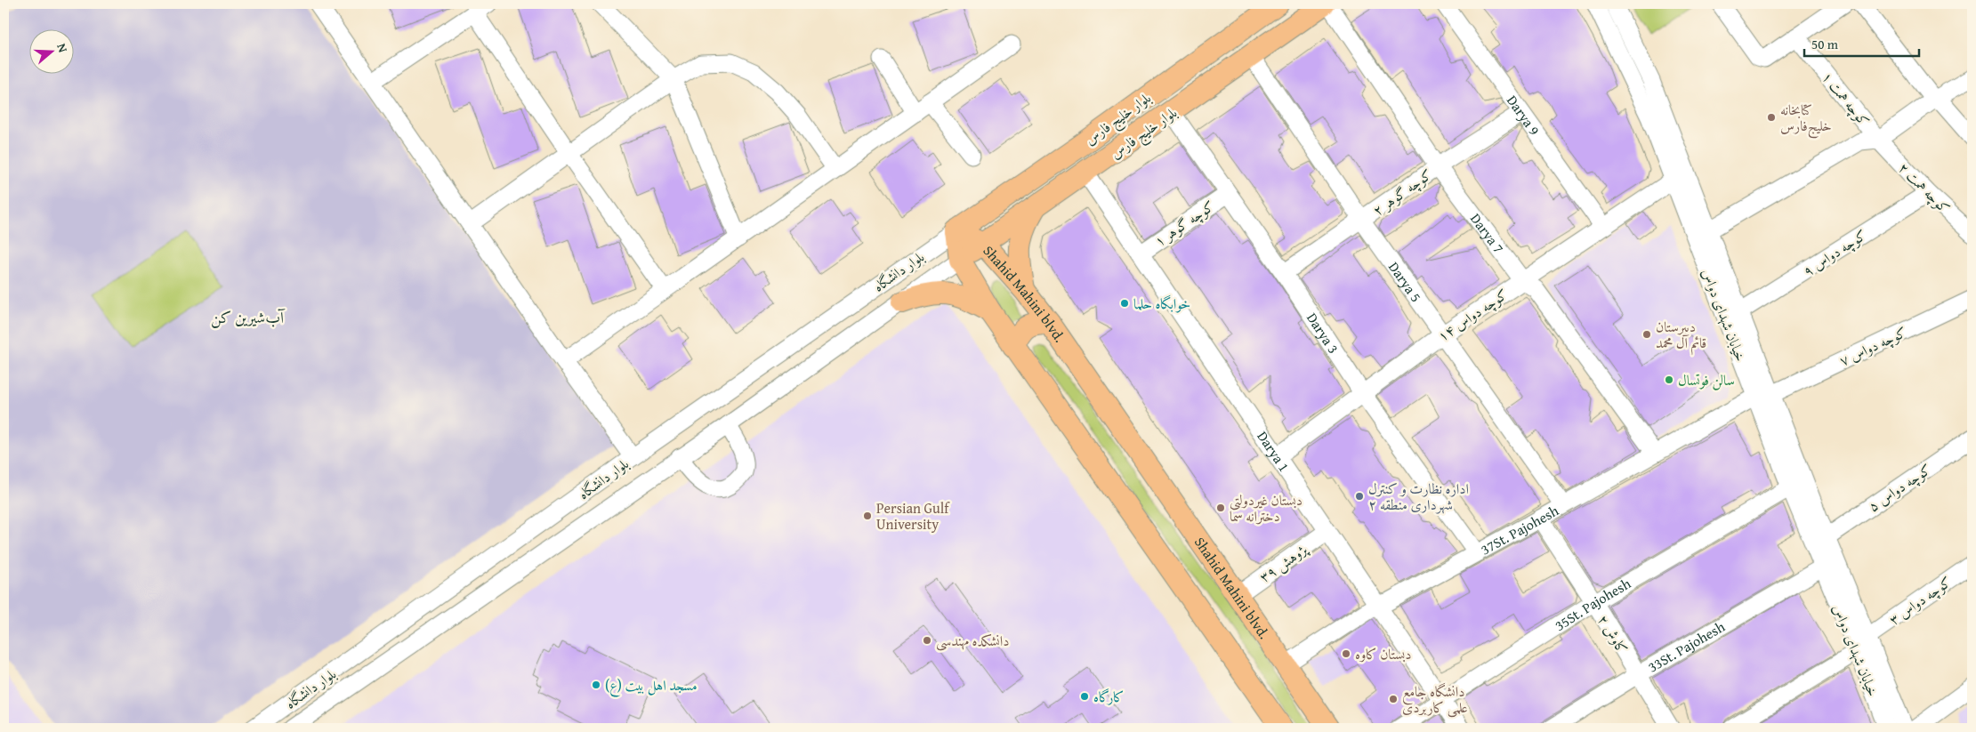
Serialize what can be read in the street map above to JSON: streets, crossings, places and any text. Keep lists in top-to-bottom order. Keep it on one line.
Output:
{"streets":{"main road":["بلوار خلیج ‌فارس","بلوار خلیج‌ فارس","Shahid Mahini blvd."],"street":["کوچه همت ۱","Darya 9","کوچه همت ۲","کوچه گوهر ۲","کوچه گوهر ۱","Darya 7","کوچه دواس ۹","بلوار دانشگاه","Darya 5","کوچه دواس ۱۴","خیابان شهدای دواس","Darya 3","کوچه دواس ۷","Darya 1","کوچه دواس ۵","37St. Pajohesh","پژوهش ۳۹","کوچه دواس ۳","35St. Pajohesh","کاوش ۲","33St. Pajohesh"]},"crossings":[["کوچه همت ۱","کوچه همت ۲"],["Darya 9","کوچه گوهر ۲"],["Darya 9","کوچه دواس ۱۴"],["بلوار خلیج ‌فارس","بلوار دانشگاه"],["بلوار خلیج ‌فارس","Shahid Mahini blvd."],["بلوار خلیج‌ فارس","Darya 7"],["بلوار خلیج‌ فارس","بلوار دانشگاه"],["بلوار خلیج‌ فارس","Darya 5"],["بلوار خلیج‌ فارس","Shahid Mahini blvd."],["بلوار خلیج‌ فارس","Darya 3"],["بلوار خلیج‌ فارس","Darya 1"],["کوچه همت ۲","کوچه دواس ۹"],["کوچه گوهر ۲","Darya 7"],["کوچه گوهر ۲","Darya 5"],["کوچه گوهر ۲","Darya 3"],["کوچه گوهر ۱","Darya 3"],["کوچه گوهر ۱","Darya 1"],["Darya 7","کوچه دواس ۱۴"],["Darya 7","37St. Pajohesh"],["کوچه دواس ۹","خیابان شهدای دواس"],["بلوار دانشگاه","Shahid Mahini blvd."],["Darya 5","کوچه دواس ۱۴"],["Darya 5","37St. Pajohesh"],["Shahid Mahini blvd.","37St. Pajohesh"],["Shahid Mahini blvd.","پژوهش ۳۹"],["کوچه دواس ۱۴","خیابان شهدای دواس"],["کوچه دواس ۱۴","Darya 3"],["کوچه دواس ۱۴","Darya 1"],["خیابان شهدای دواس","کوچه دواس ۷"],["خیابان شهدای دواس","کوچه دواس ۵"],["خیابان شهدای دواس","37St. Pajohesh"],["خیابان شهدای دواس","کوچه دواس ۳"],["خیابان شهدای دواس","35St. Pajohesh"],["خیابان شهدای دواس","33St. Pajohesh"],["Darya 3","37St. Pajohesh"],["Darya 1","37St. Pajohesh"],["Darya 1","پژوهش ۳۹"],["Darya 1","35St. Pajohesh"],["37St. Pajohesh","کاوش ۲"],["35St. Pajohesh","کاوش ۲"],["کاوش ۲","33St. Pajohesh"]],"districts":["آب‌شیرین کن"],"places":["کتابخانه خلیج‌فارس","خوابگاه حلما","دبیرستان قائم آل محمد","سالن فوتسال","اداره‌ نظارت و کنترل شهرداری منطقه ۲","دبستان غیردولتی دخترانه سما","Persian Gulf University","دانشکده مهندسی","دبستان کاوه","مسجد اهل بیت (ع)","کارگاه","دانشگاه جامع علمی کاربردی"],"scale_bar":"50 m","north":"right"}
